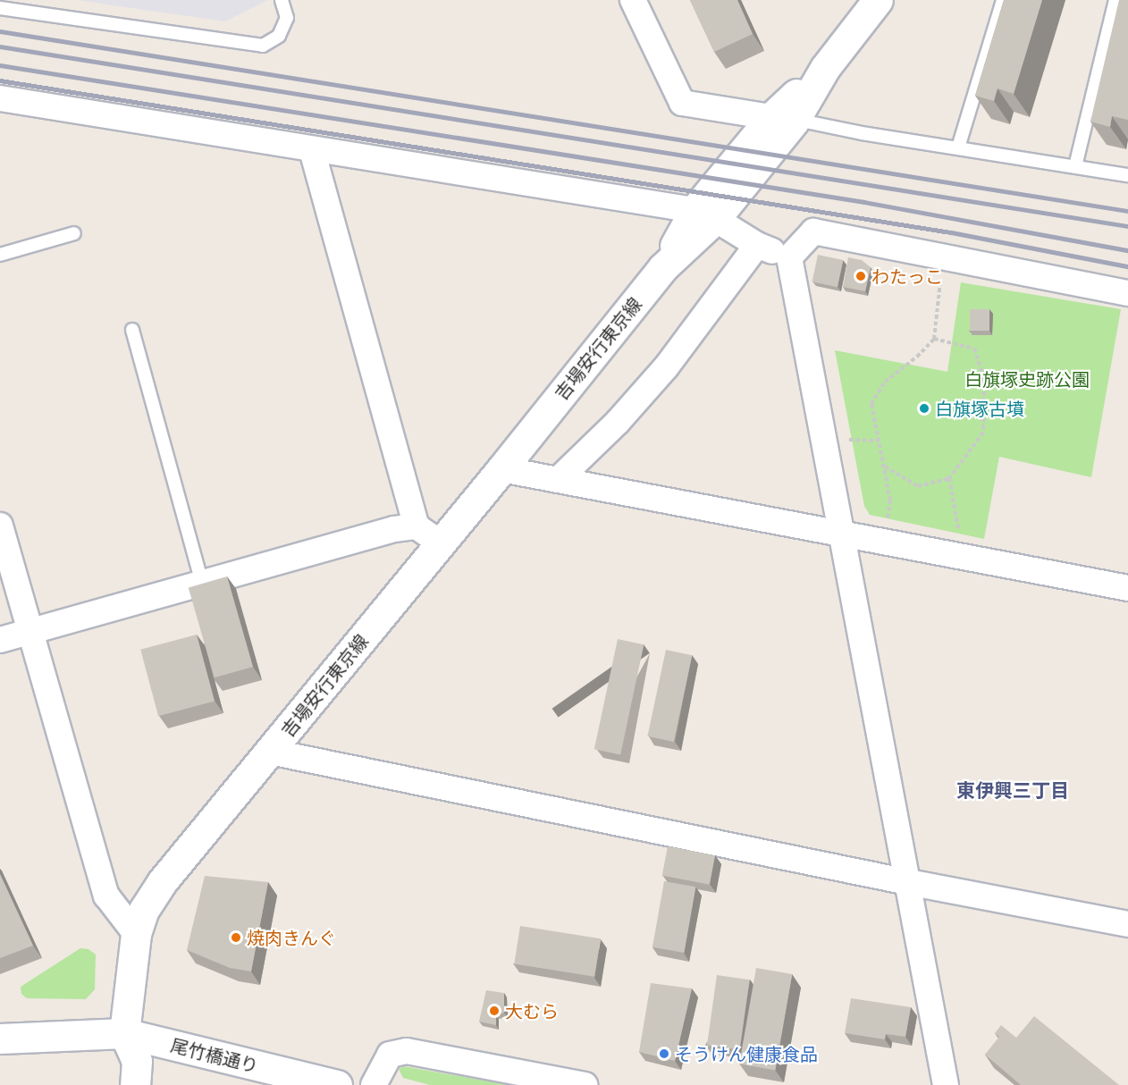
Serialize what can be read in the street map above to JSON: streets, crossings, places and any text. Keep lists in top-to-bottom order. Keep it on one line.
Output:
{"streets":{"main road":["吉場安行東京線","尾竹橋通り"]},"crossings":[["吉場安行東京線","尾竹橋通り"]],"districts":["東伊興三丁目"],"parks":["白旗塚史跡公園"],"places":["わたっこ","白旗塚古墳","焼肉きんぐ","大むら","そうけん健康食品"]}
